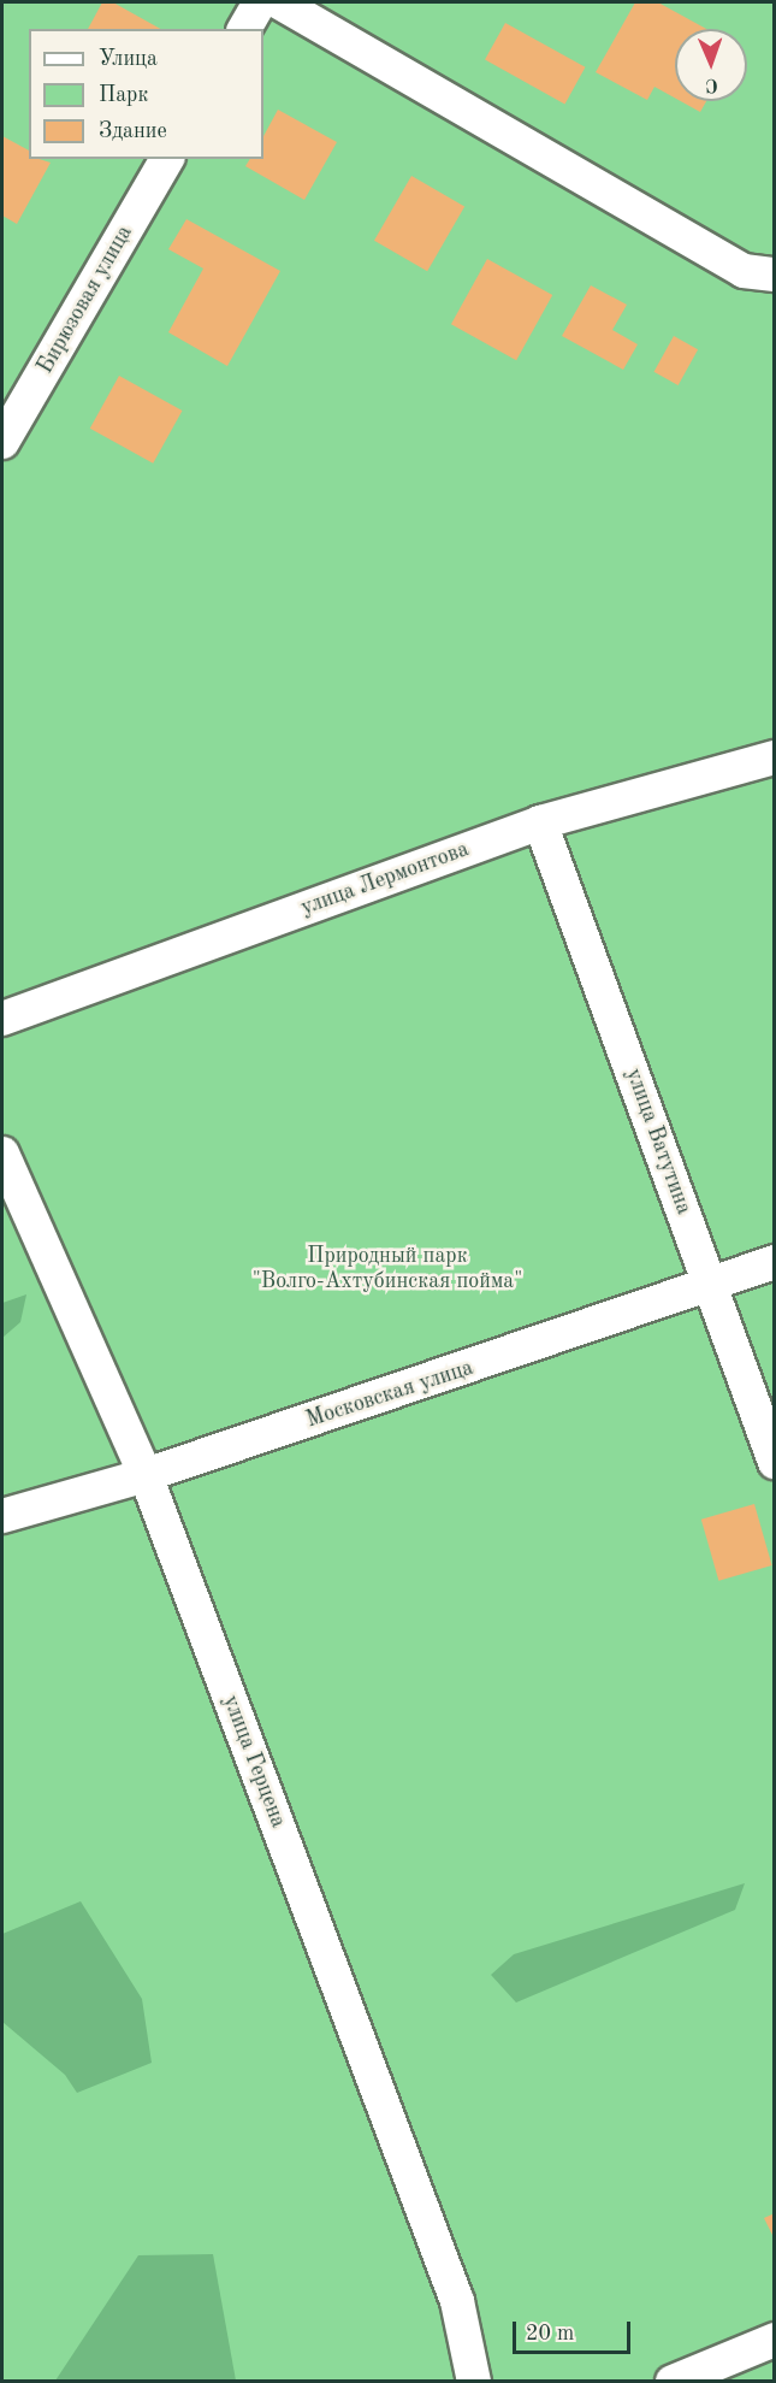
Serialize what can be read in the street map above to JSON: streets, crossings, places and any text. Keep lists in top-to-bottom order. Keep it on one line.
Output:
{"streets":{"street":["Бирюзовая улица","улица Лермонтова","улица Ватутина","Московская улица","улица Герцена"]},"crossings":[["улица Лермонтова","улица Ватутина"],["улица Ватутина","Московская улица"],["Московская улица","улица Герцена"]],"parks":["Природный парк \"Волго-Ахтубинская пойма\""],"legend":["Улица","Парк","Здание"],"scale_bar":"20 m","north":"bottom"}
